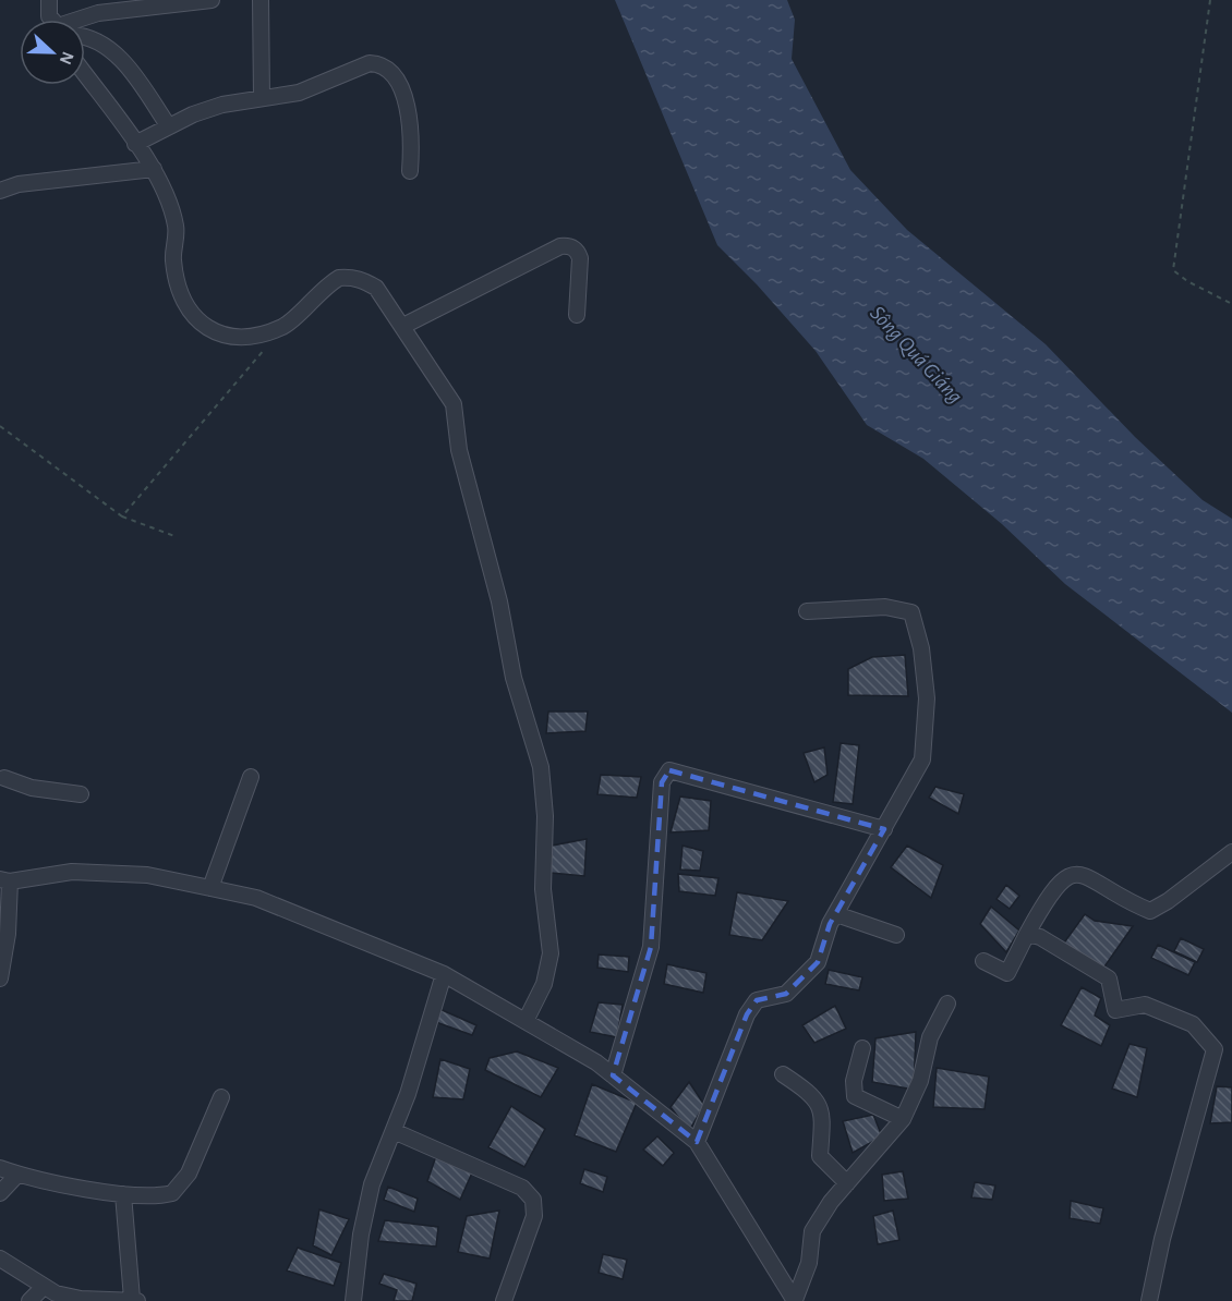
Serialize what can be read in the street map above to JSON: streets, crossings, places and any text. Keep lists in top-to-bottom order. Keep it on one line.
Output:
{"water":["Sông Quá Giáng"],"north":"right"}
